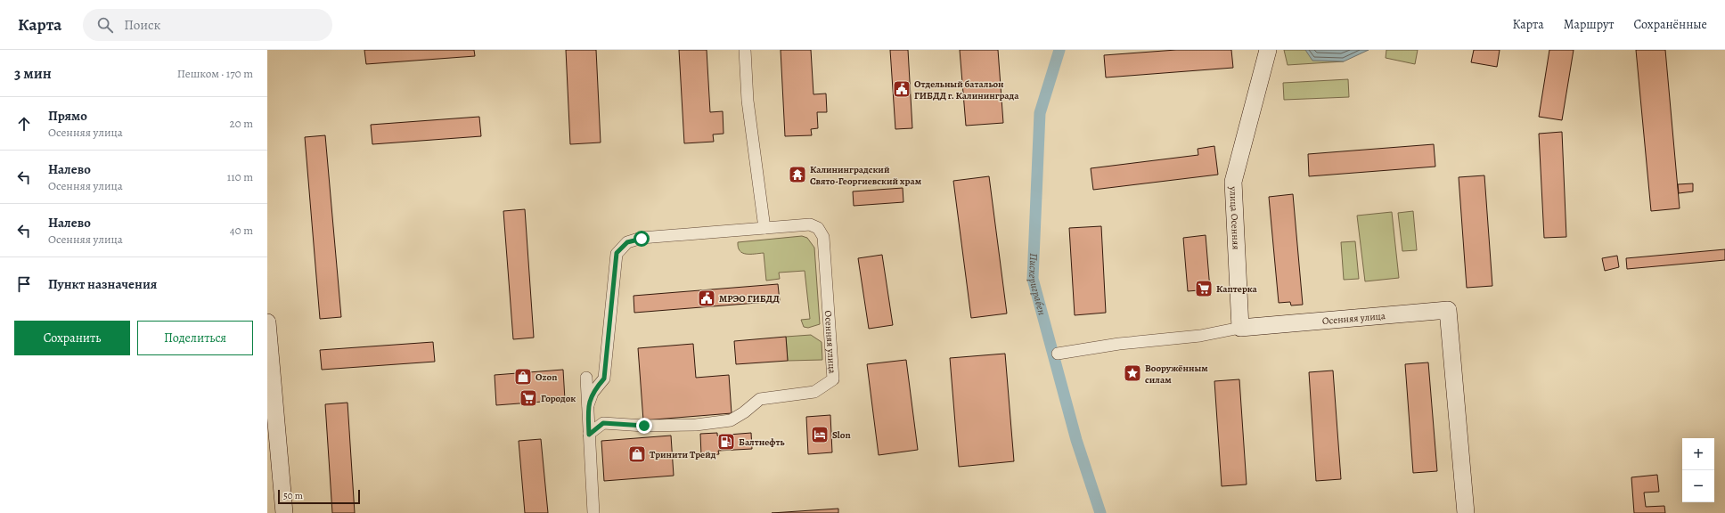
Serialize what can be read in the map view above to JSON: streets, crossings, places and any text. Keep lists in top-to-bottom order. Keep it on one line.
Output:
{"streets":{"street":["улица Осенняя","Осенняя улица"]},"crossings":[["улица Осенняя","Осенняя улица"]],"water":["Пискериграбен"],"places":{"public building":["Отдельный батальон ГИБДД г. Калининграда","МРЭО ГИБДД"],"temple":["Калининградский Свято-Георгиевский храм"],"supermarket":["Каптерка","Городок"],"place":["Вооружённым силам"],"shop":["Ozon","Тринити Трейд"],"hotel":["Slon"],"fuel station":["Балтнефть"]},"scale_bar":"50 m","page":{"header":"Карта","search":"Поиск","nav":["Карта","Маршрут","Сохранённые"],"heading":["3 мин","Пешком · 170 m"],"list":[["Прямо","Осенняя улица","20 m"],["Налево","Осенняя улица","110 m"],["Налево","Осенняя улица","40 m"],"Пункт назначения"],"buttons":["Сохранить","Поделиться"],"map_buttons":["+","−"],"scale":"50 m"}}
